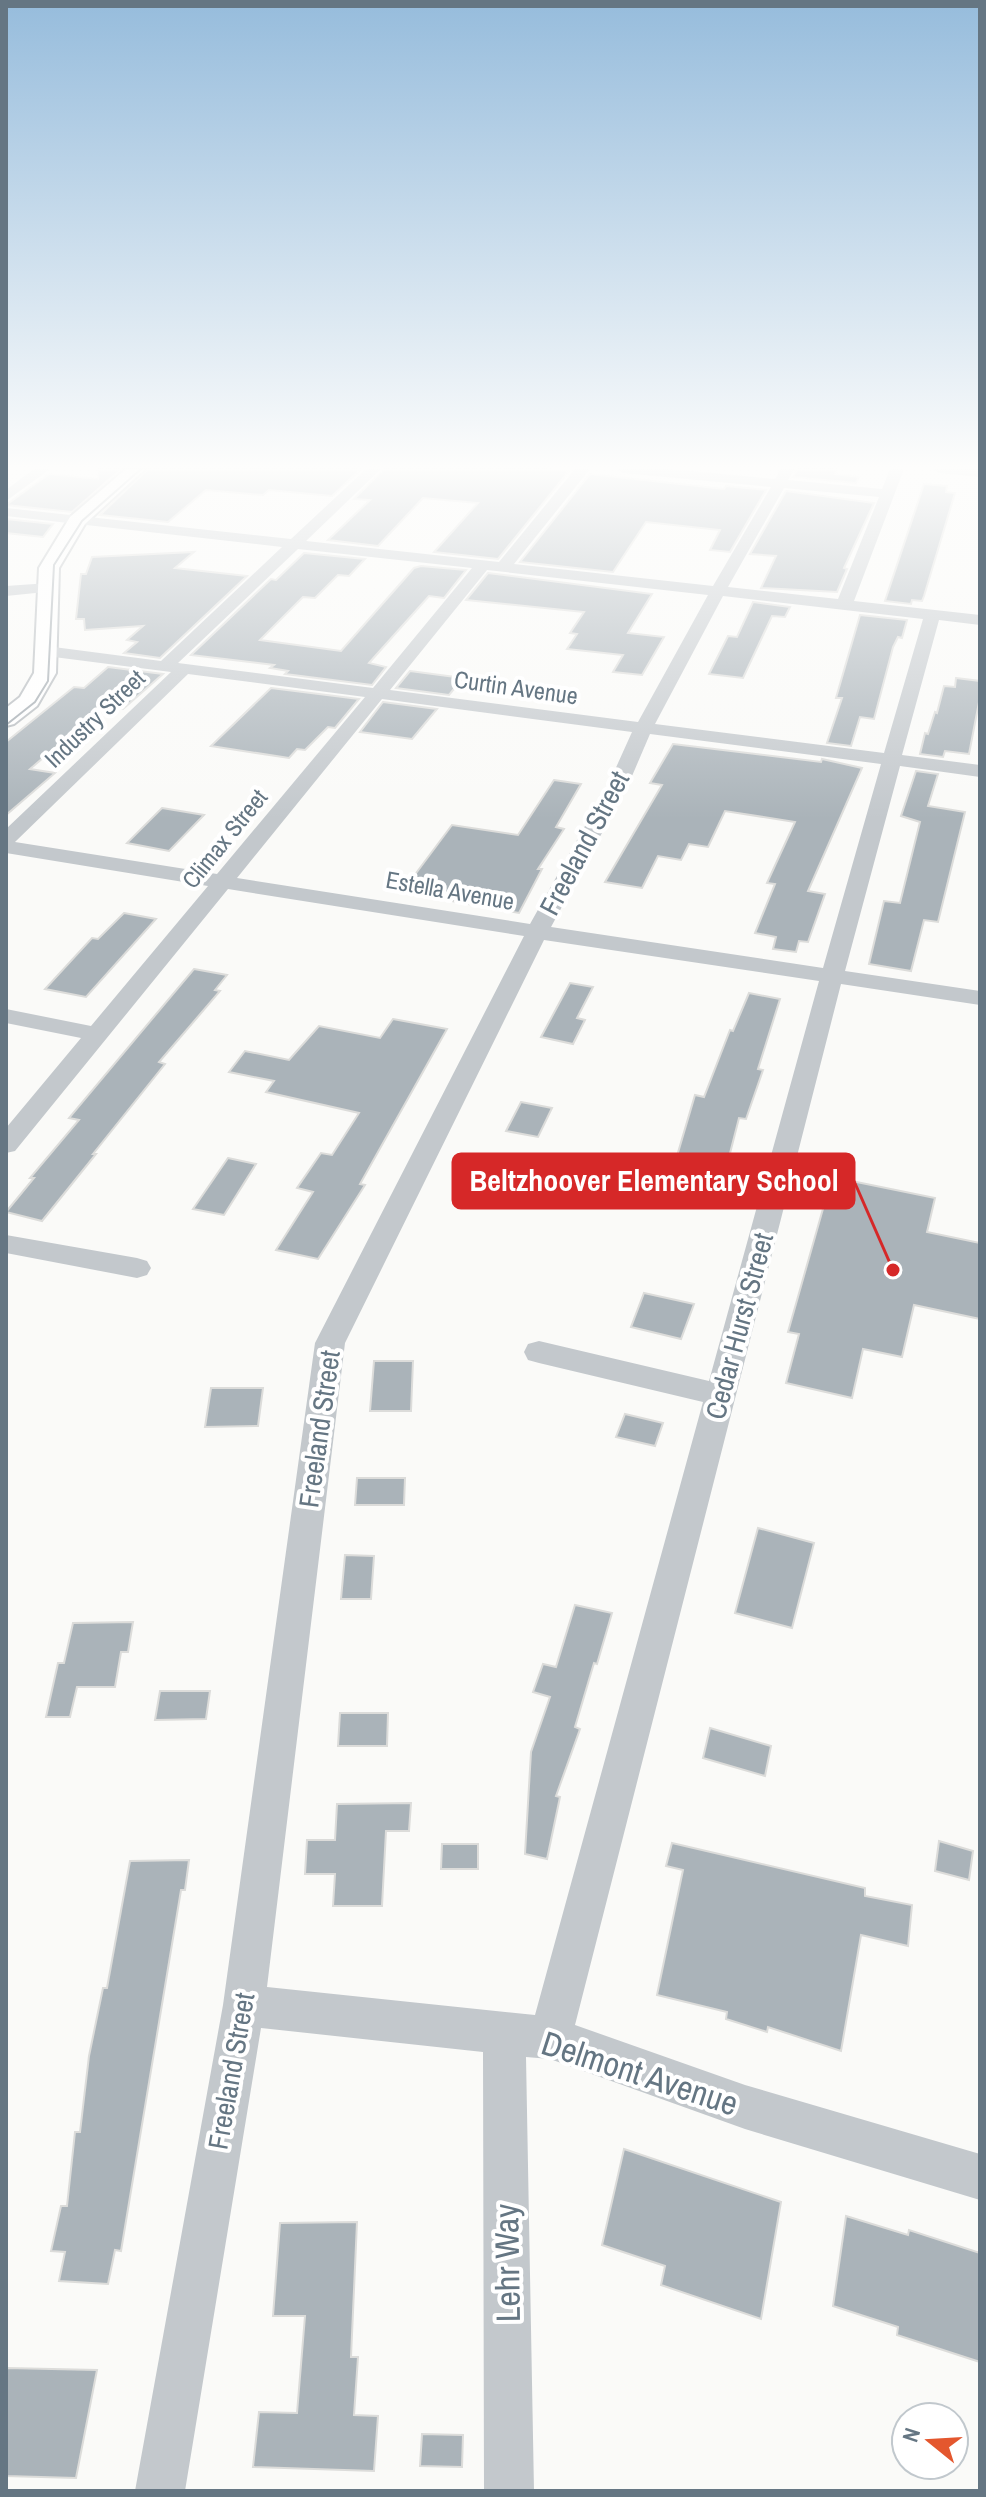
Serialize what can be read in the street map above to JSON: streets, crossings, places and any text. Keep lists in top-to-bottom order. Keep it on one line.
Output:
{"streets":{"street":["Curtin Avenue","Industry Street","Climax Street","Freeland Street","Estella Avenue","Cedar Hurst Street","Delmont Avenue","Lehr Way"]},"crossings":[["Curtin Avenue","Industry Street"],["Curtin Avenue","Climax Street"],["Curtin Avenue","Freeland Street"],["Curtin Avenue","Cedar Hurst Street"],["Climax Street","Estella Avenue"],["Freeland Street","Estella Avenue"],["Freeland Street","Delmont Avenue"],["Estella Avenue","Cedar Hurst Street"],["Cedar Hurst Street","Delmont Avenue"],["Delmont Avenue","Lehr Way"]],"places":["Beltzhoover Elementary School"],"north":"left"}
